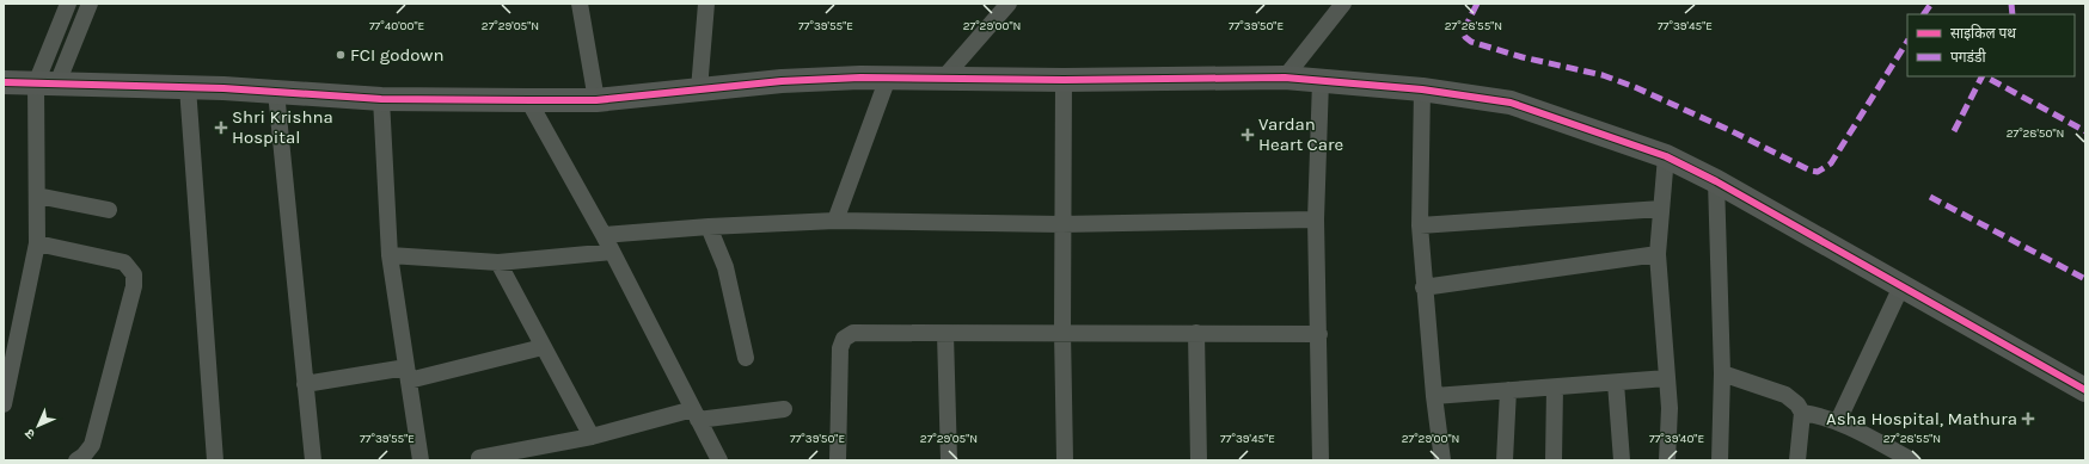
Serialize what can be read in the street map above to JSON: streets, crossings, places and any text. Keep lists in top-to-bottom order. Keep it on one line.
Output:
{"places":{"other":["FCI godown"],"health":["Shri Krishna Hospital","Vardan Heart Care","Asha Hospital, Mathura"]},"legend":["साइकिल पथ","पगडंडी"],"north":"bottom left","coordinates":["77°40'00\"E","27°29'05\"N","27°29'00\"N","77°39'50\"E","27°28'55\"N","77°39'45\"E","77°39'55\"E","27°28'50\"N","77°39'40\"E"]}
